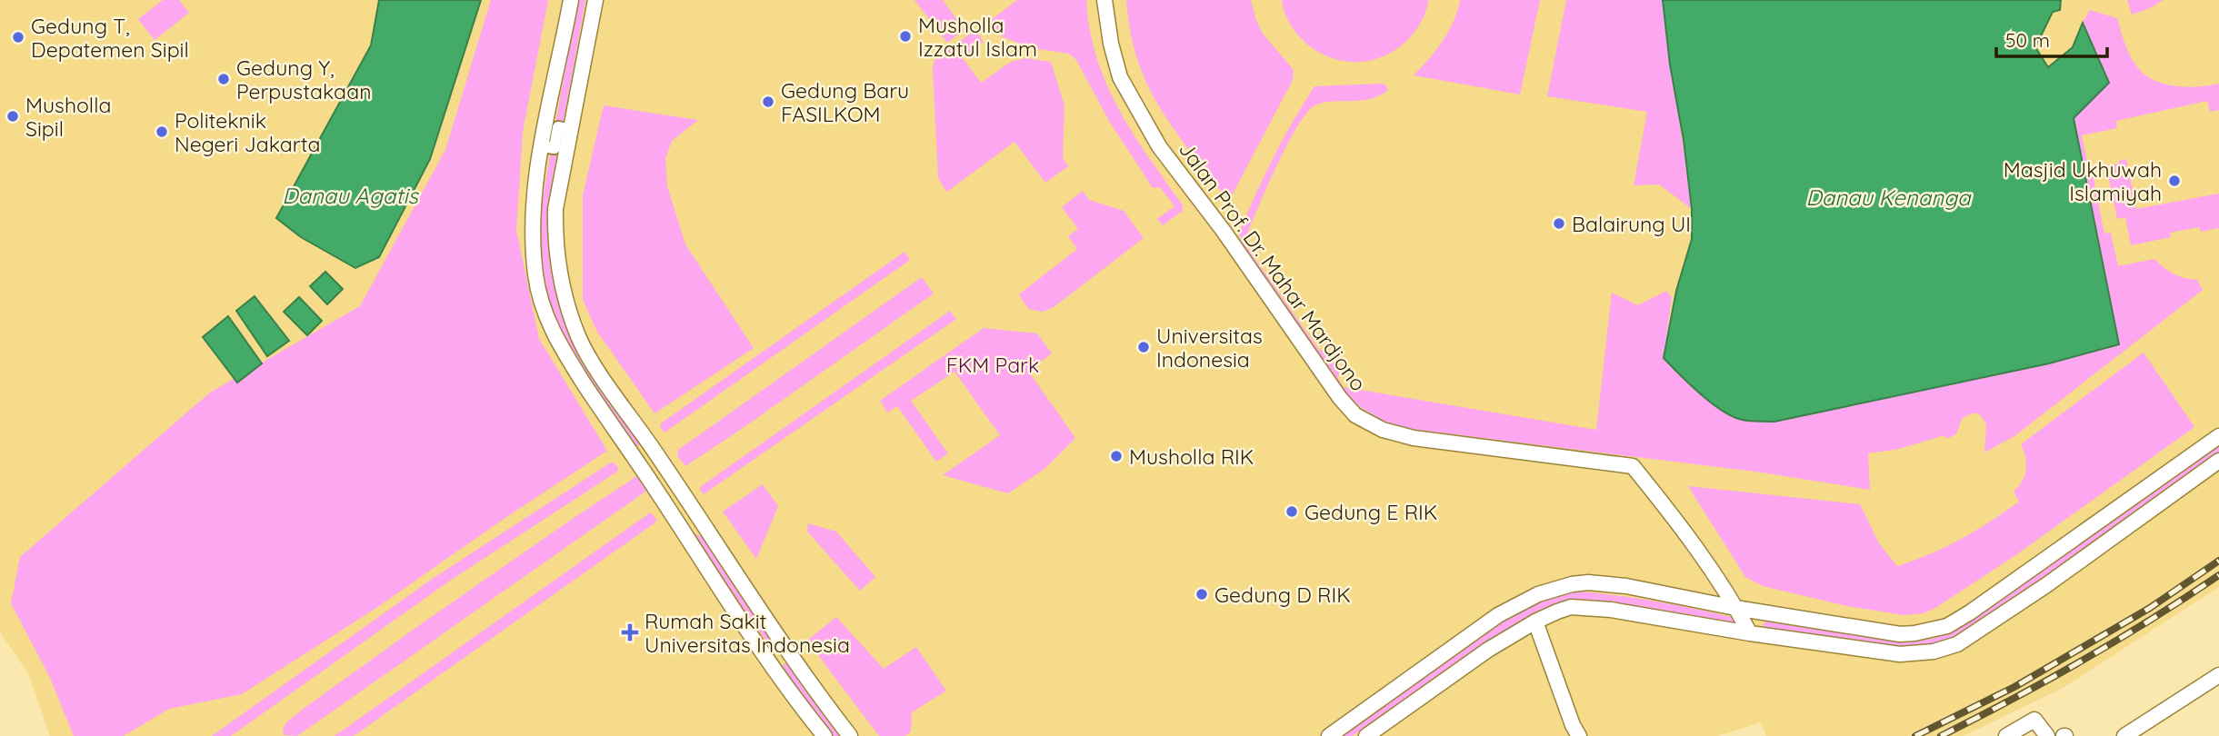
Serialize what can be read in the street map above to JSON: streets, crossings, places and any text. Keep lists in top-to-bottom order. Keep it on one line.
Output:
{"streets":{"street":["Jalan Prof. Dr. Mahar Mardjono"]},"water":["Danau Agatis","Danau Kenanga"],"parks":["FKM Park"],"places":{"other":["Musholla Izzatul Islam","Gedung T, Depatemen Sipil","Gedung Y, Perpustakaan","Gedung Baru FASILKOM","Musholla Sipil","Politeknik Negeri Jakarta","Masjid Ukhuwah Islamiyah","Balairung UI","Universitas Indonesia","Musholla RIK","Gedung E RIK","Gedung D RIK"],"health":["Rumah Sakit Universitas Indonesia"]},"scale_bar":"50 m"}
